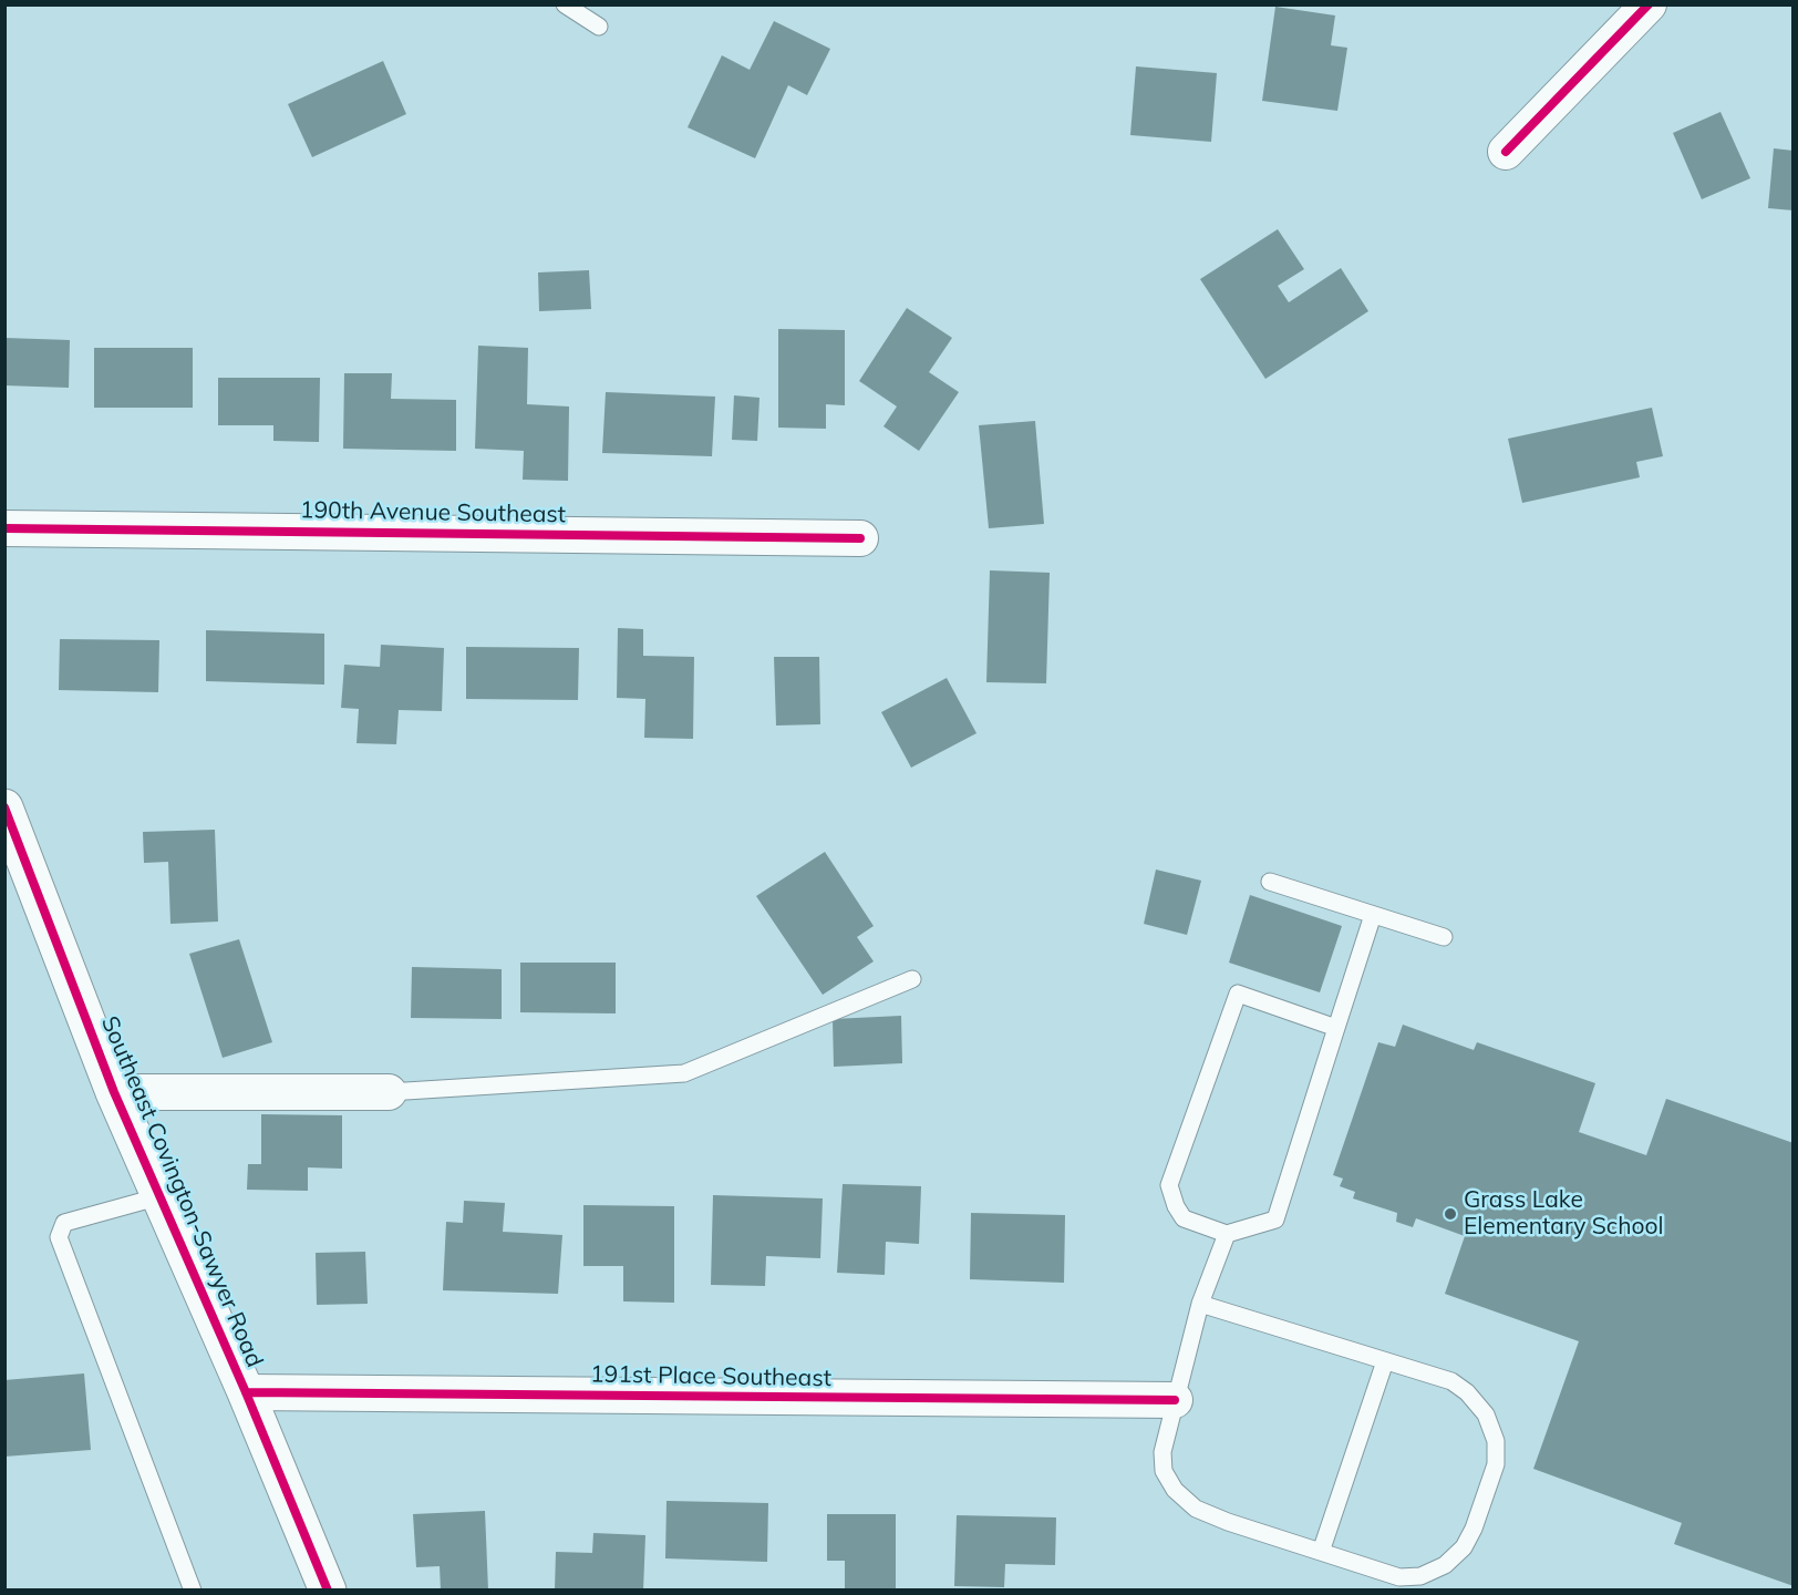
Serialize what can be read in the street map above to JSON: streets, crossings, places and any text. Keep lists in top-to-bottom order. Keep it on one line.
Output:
{"streets":{"street":["190th Avenue Southeast","Southeast Covington-Sawyer Road","191st Place Southeast"]},"crossings":[["Southeast Covington-Sawyer Road","191st Place Southeast"]],"places":["Grass Lake Elementary School"]}
